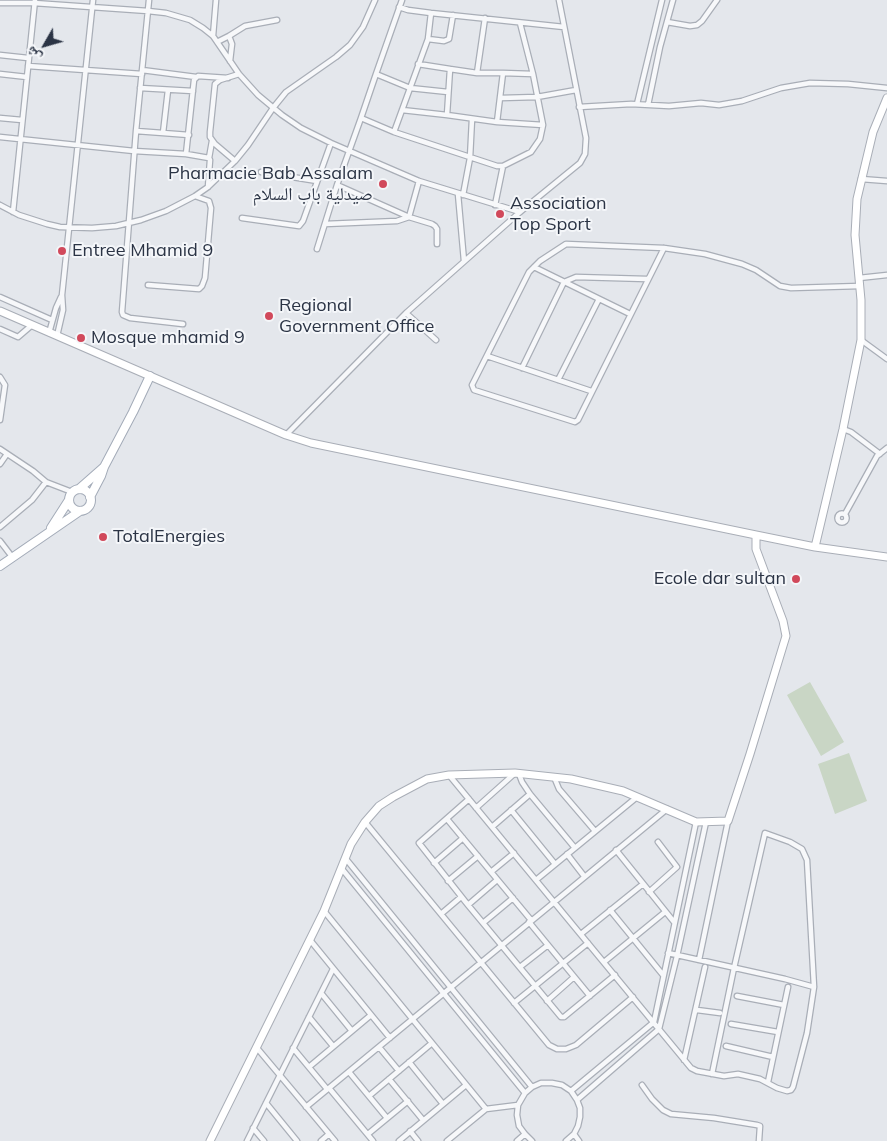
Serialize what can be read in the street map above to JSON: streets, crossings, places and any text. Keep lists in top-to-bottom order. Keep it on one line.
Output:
{"places":["Pharmacie Bab Assalam صيدلية باب السلام","Association Top Sport","Entree Mhamid 9","Regional Government Office","Mosque mhamid 9","TotalEnergies","Ecole dar sultan"],"north":"bottom left"}
